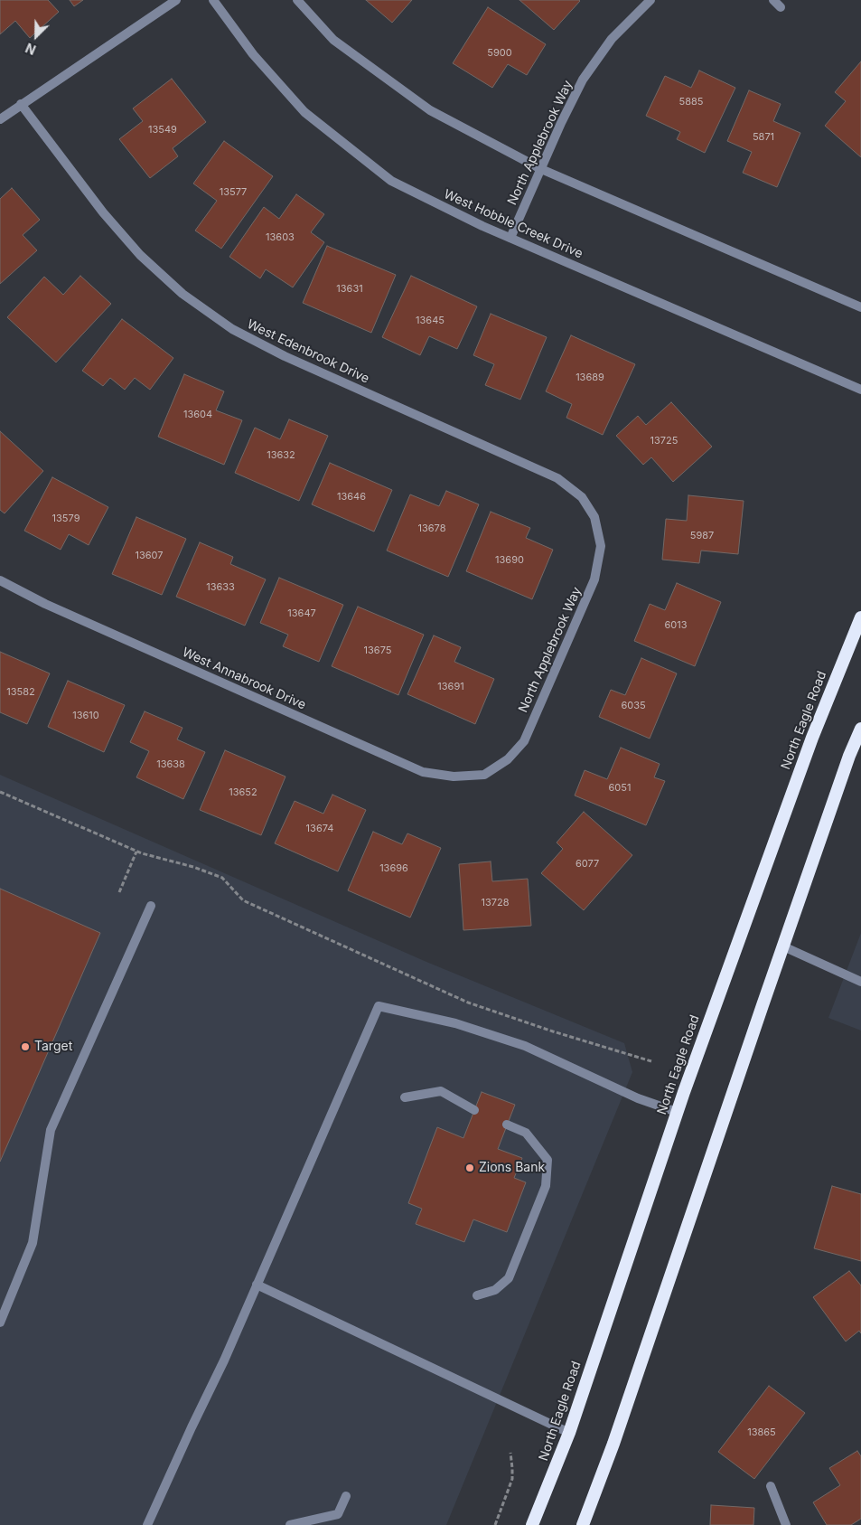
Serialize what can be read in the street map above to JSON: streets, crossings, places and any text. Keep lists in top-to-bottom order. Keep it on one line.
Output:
{"streets":{"highway":["North Eagle Road"],"street":["North Applebrook Way","West Hobble Creek Drive","West Edenbrook Drive","West Annabrook Drive"]},"crossings":[["North Applebrook Way","West Hobble Creek Drive"],["North Applebrook Way","West Edenbrook Drive"],["North Applebrook Way","West Annabrook Drive"]],"places":["Target","Zions Bank"],"house_numbers":["5900","5885","13549","5871","13577","13603","13631","13645","13689","13604","13725","13632","13646","13579","13678","5987","13607","13690","13633","13647","6013","13675","13691","13582","6035","13610","13638","6051","13652","13674","6077","13696","13728","13865"],"north":"bottom left"}
